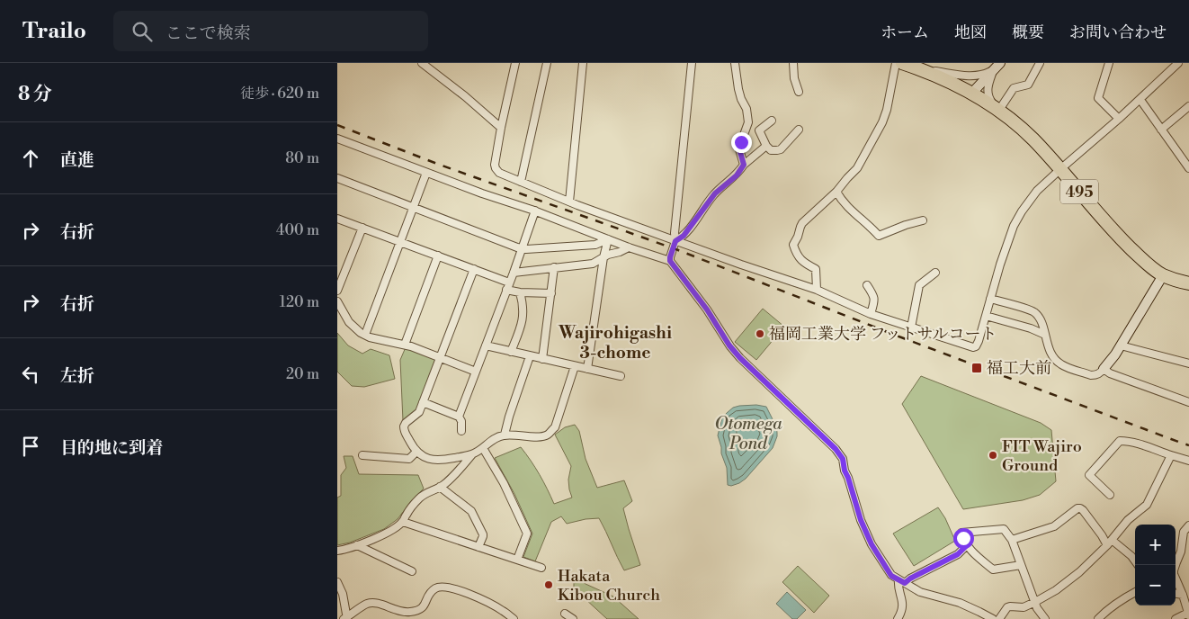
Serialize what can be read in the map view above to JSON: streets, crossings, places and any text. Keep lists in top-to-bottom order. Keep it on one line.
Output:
{"streets":{"highway":["495"]},"districts":["Wajirohigashi 3-chome"],"water":["Otomega Pond"],"places":{"other":["福岡工業大学 フットサルコート","FIT Wajiro Ground","Hakata Kibou Church"],"transit":["福工大前"]},"page":{"header":"Trailo","search":"ここで検索","nav":["ホーム","地図","概要","お問い合わせ"],"heading":["8 分","徒歩 · 620 m"],"list":[["直進","80 m"],["右折","400 m"],["右折","120 m"],["左折","20 m"],"目的地に到着"],"map_buttons":["+","−"]}}
